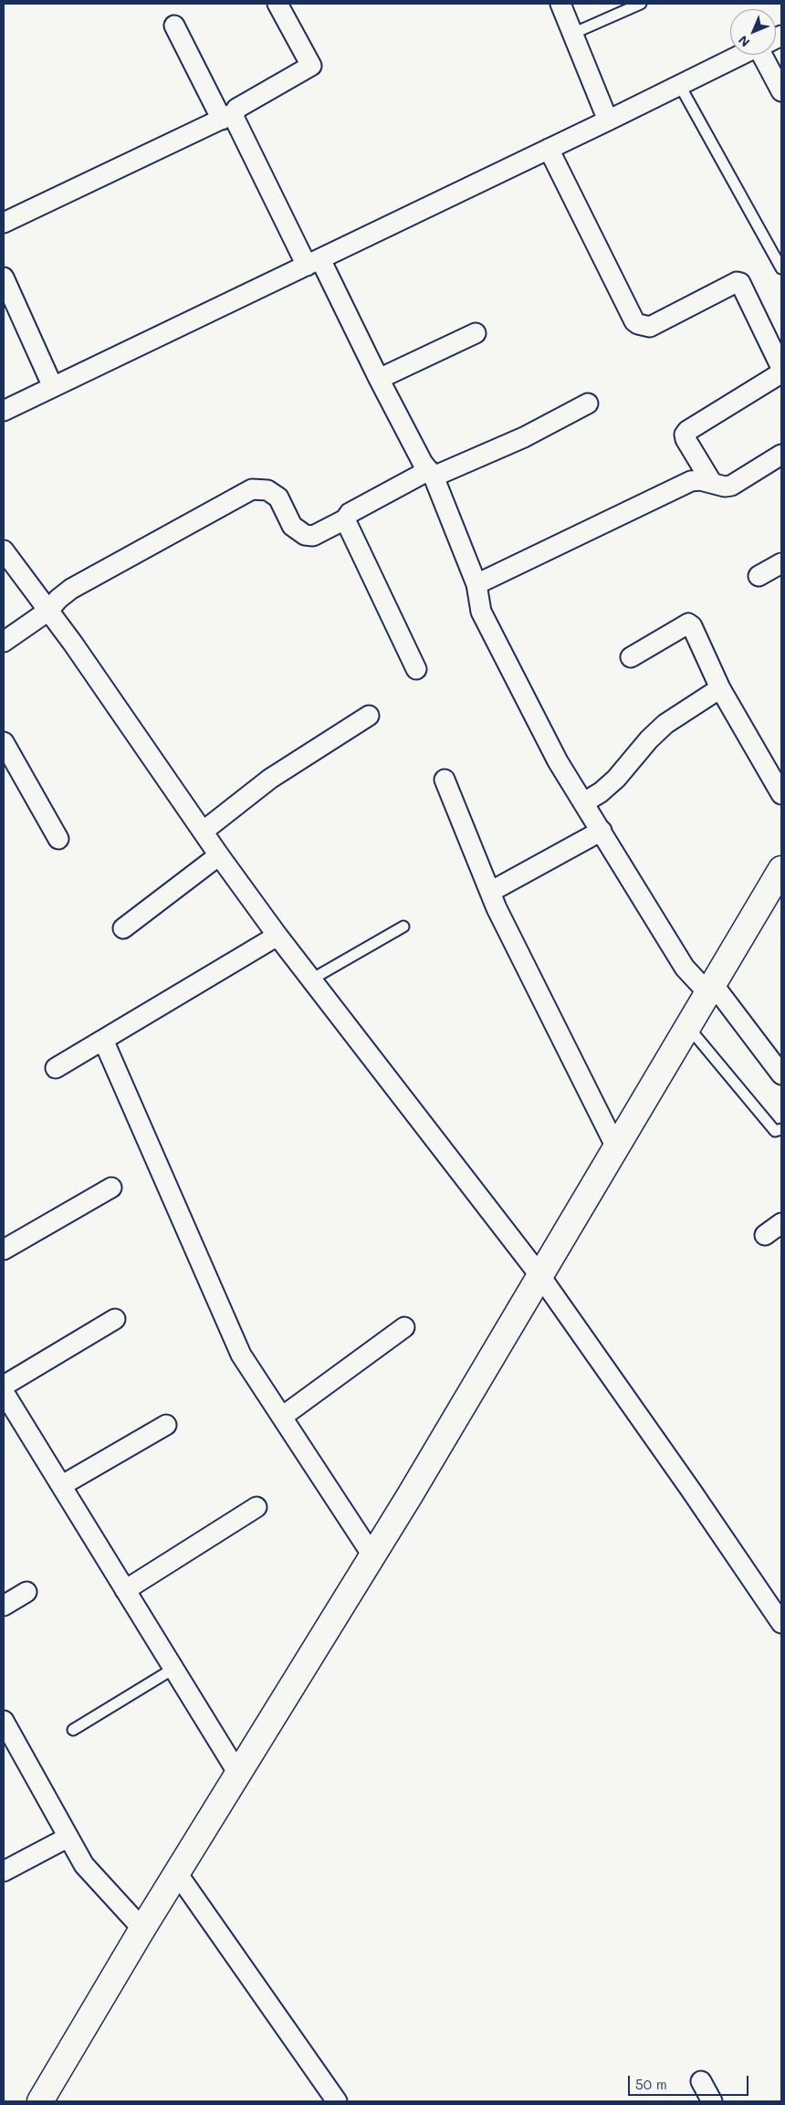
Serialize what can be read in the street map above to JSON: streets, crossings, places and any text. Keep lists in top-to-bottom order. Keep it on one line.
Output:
{"scale_bar":"50 m","north":"bottom left"}
